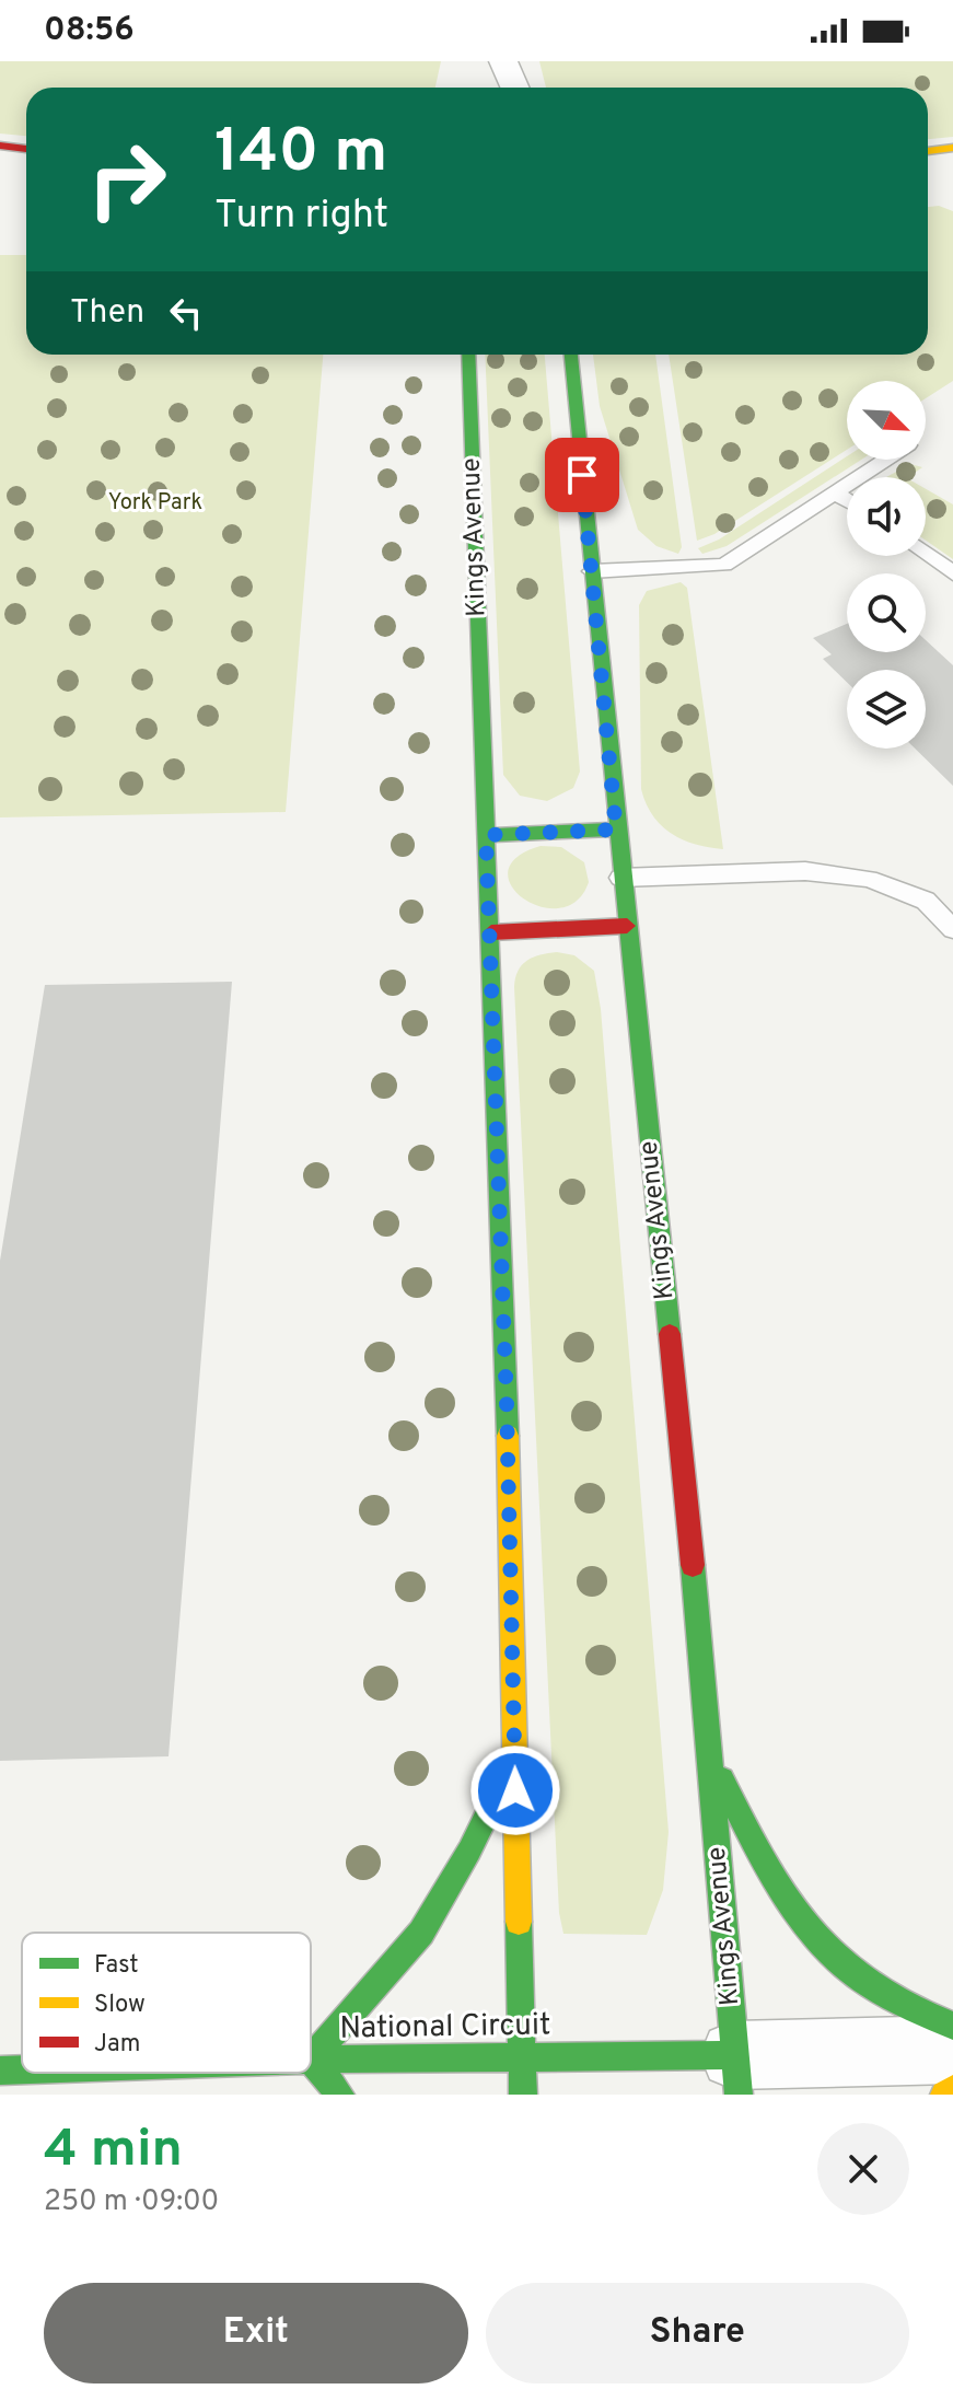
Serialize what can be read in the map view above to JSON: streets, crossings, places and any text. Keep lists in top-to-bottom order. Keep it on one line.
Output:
{"streets":{"main road":["Kings Avenue","National Circuit"]},"crossings":[["Kings Avenue","National Circuit"]],"parks":["York Park"],"legend":["Fast","Slow","Jam"],"north":"bottom right","page":{"status":"08:56","turn":["140 m","Turn right"],"then":"Then","heading":["4 min","250 m · 09:00"],"buttons":["Exit","Share"]}}
